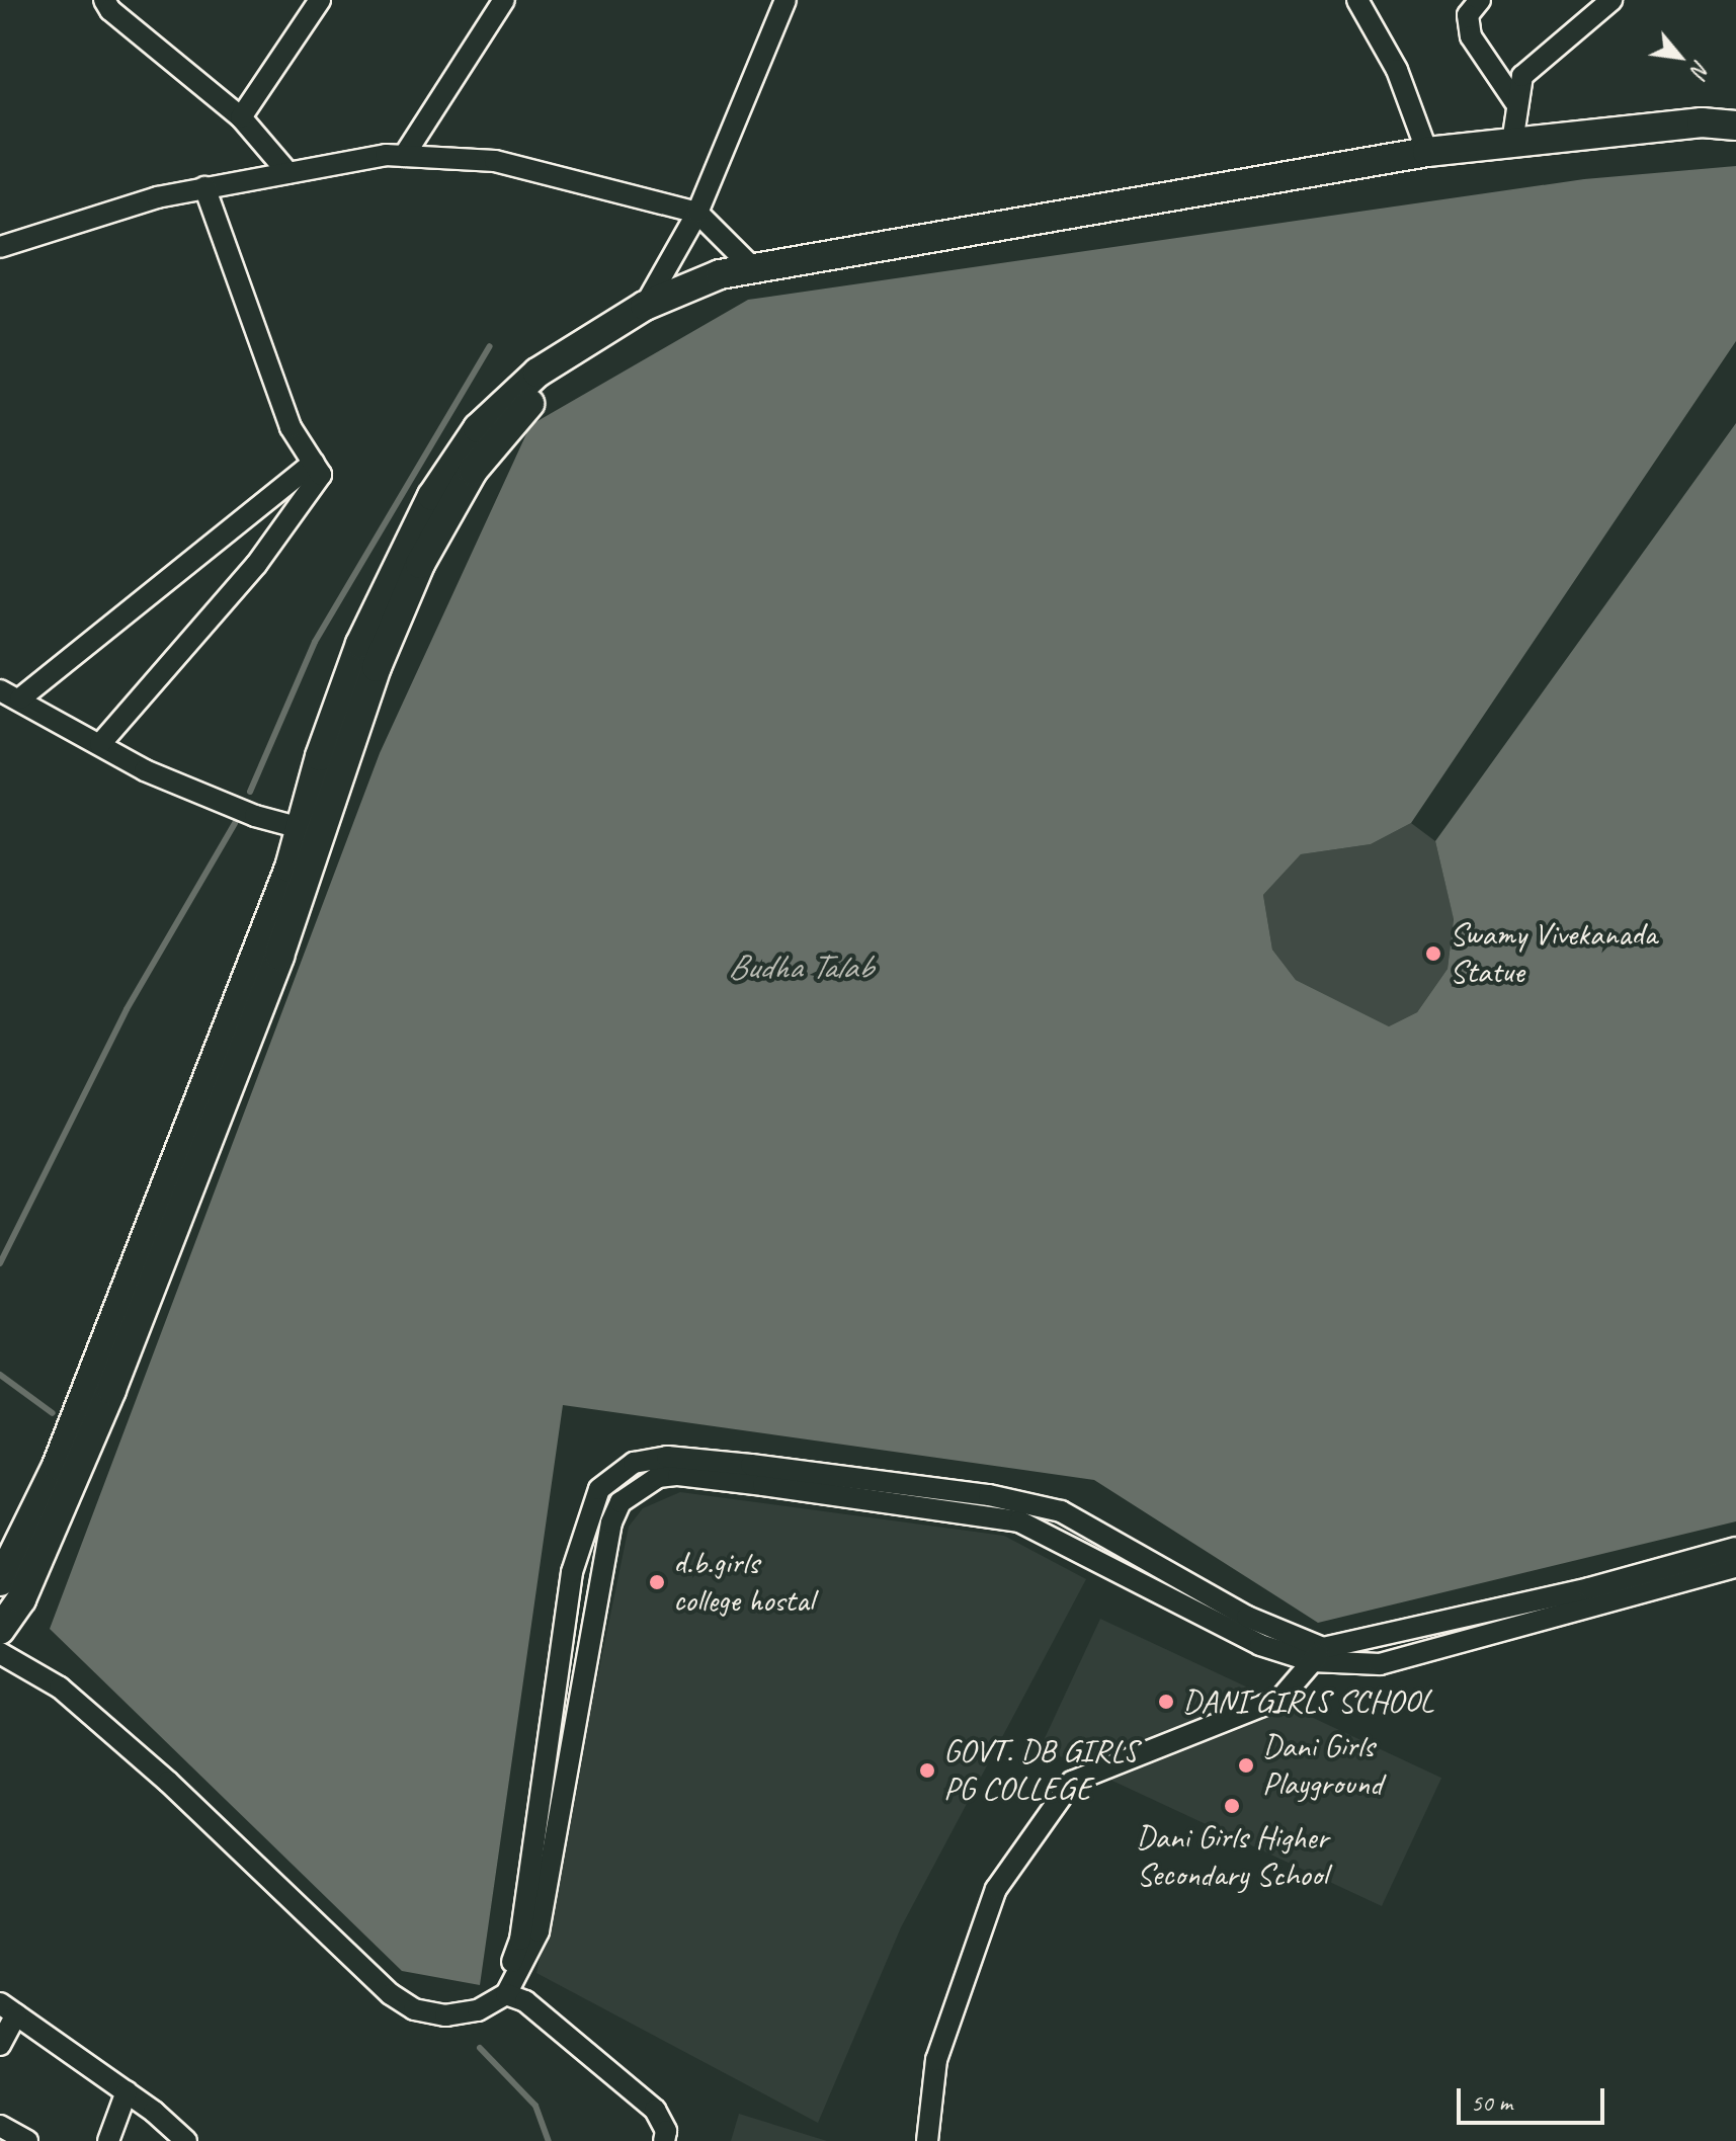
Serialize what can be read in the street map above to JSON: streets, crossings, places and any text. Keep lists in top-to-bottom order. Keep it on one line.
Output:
{"water":["Budha Talab"],"places":["Swamy Vivekanada Statue","d.b.girls college hostal","DANI GIRLS SCHOOL","Dani Girls Playground","GOVT. DB GIRLS PG COLLEGE","Dani Girls Higher Secondary School"],"scale_bar":"50 m","north":"bottom right"}
